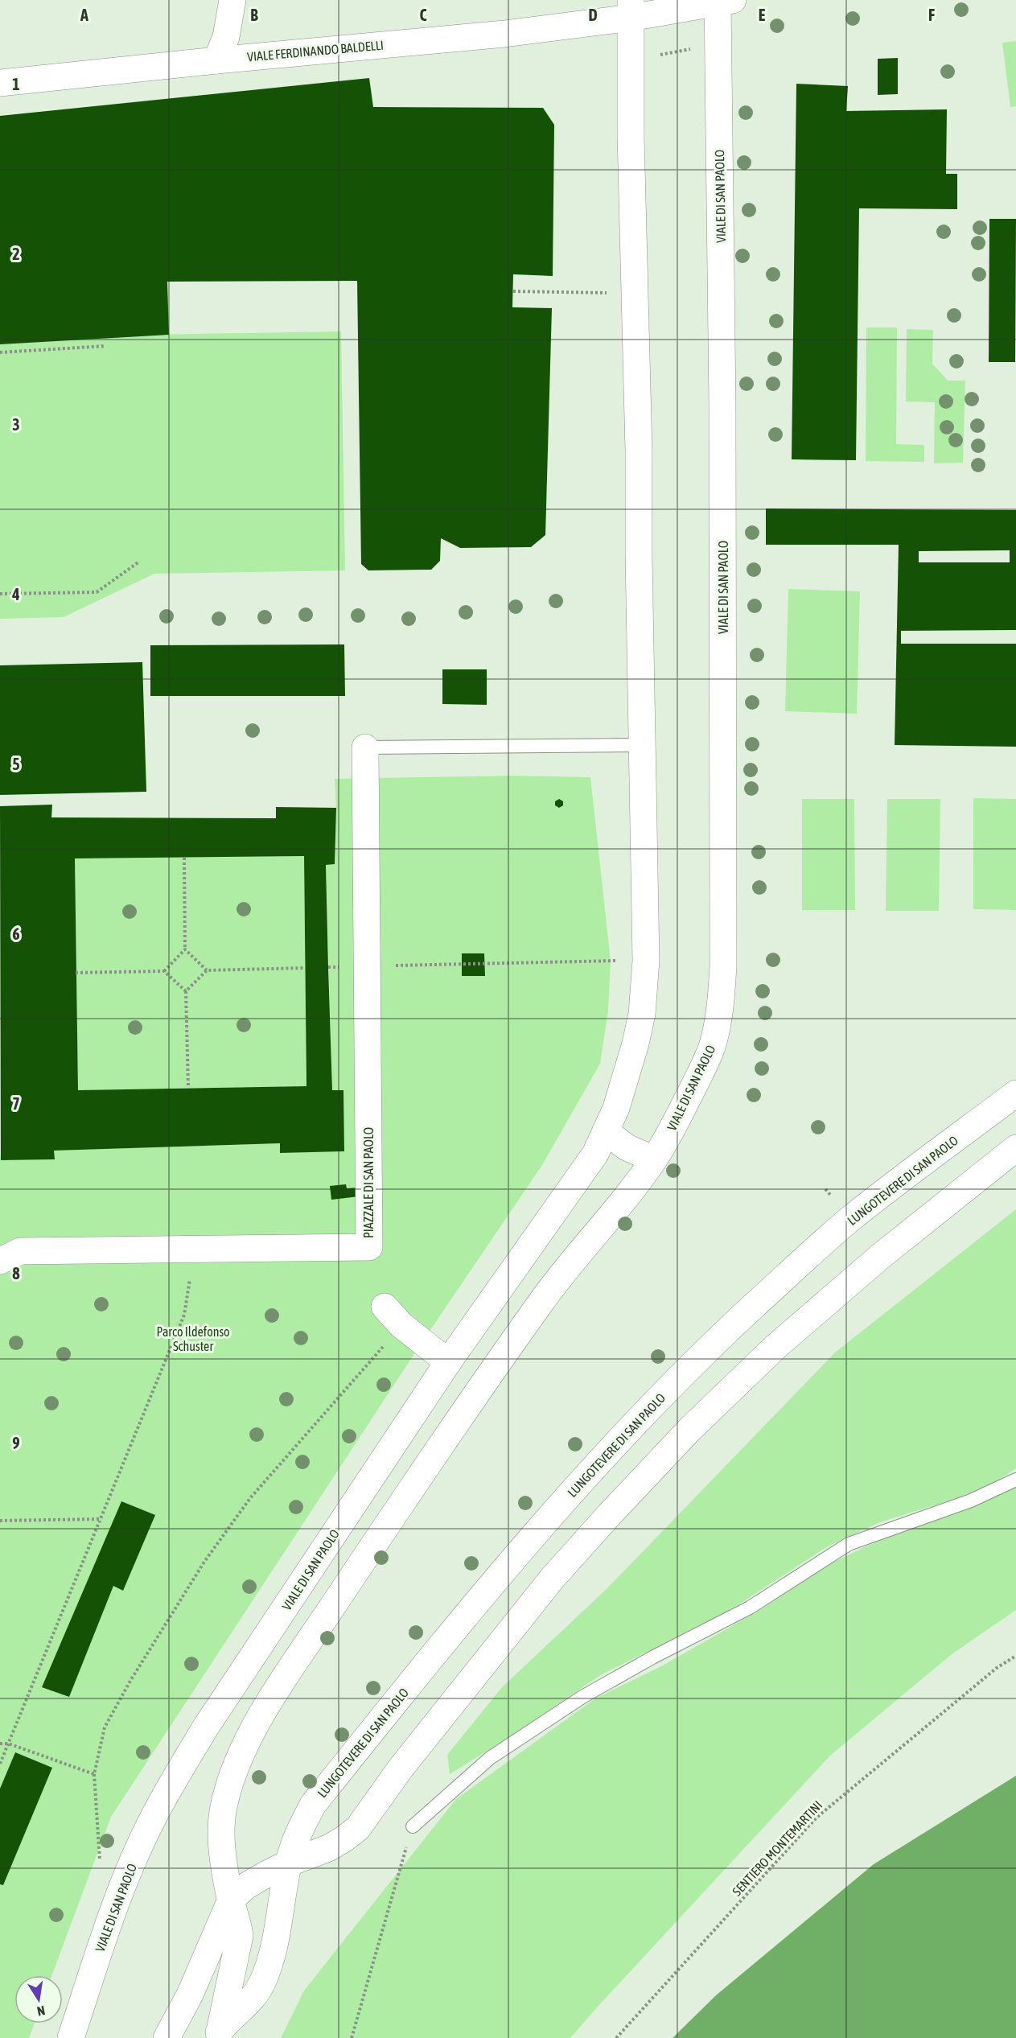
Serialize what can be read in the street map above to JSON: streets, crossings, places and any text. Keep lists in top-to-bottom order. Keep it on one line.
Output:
{"streets":{"street":["VIALE FERDINANDO BALDELLI","VIALE DI SAN PAOLO","LUNGOTEVERE DI SAN PAOLO","PIAZZALE DI SAN PAOLO"],"path":["SENTIERO MONTEMARTINI"]},"crossings":[["VIALE FERDINANDO BALDELLI","VIALE DI SAN PAOLO"],["VIALE DI SAN PAOLO","LUNGOTEVERE DI SAN PAOLO"]],"parks":["Parco Ildefonso Schuster"],"north":"bottom","grid":{"columns":["A","B","C","D","E","F"],"rows":["1","2","3","4","5","6","7","8","9"]}}
